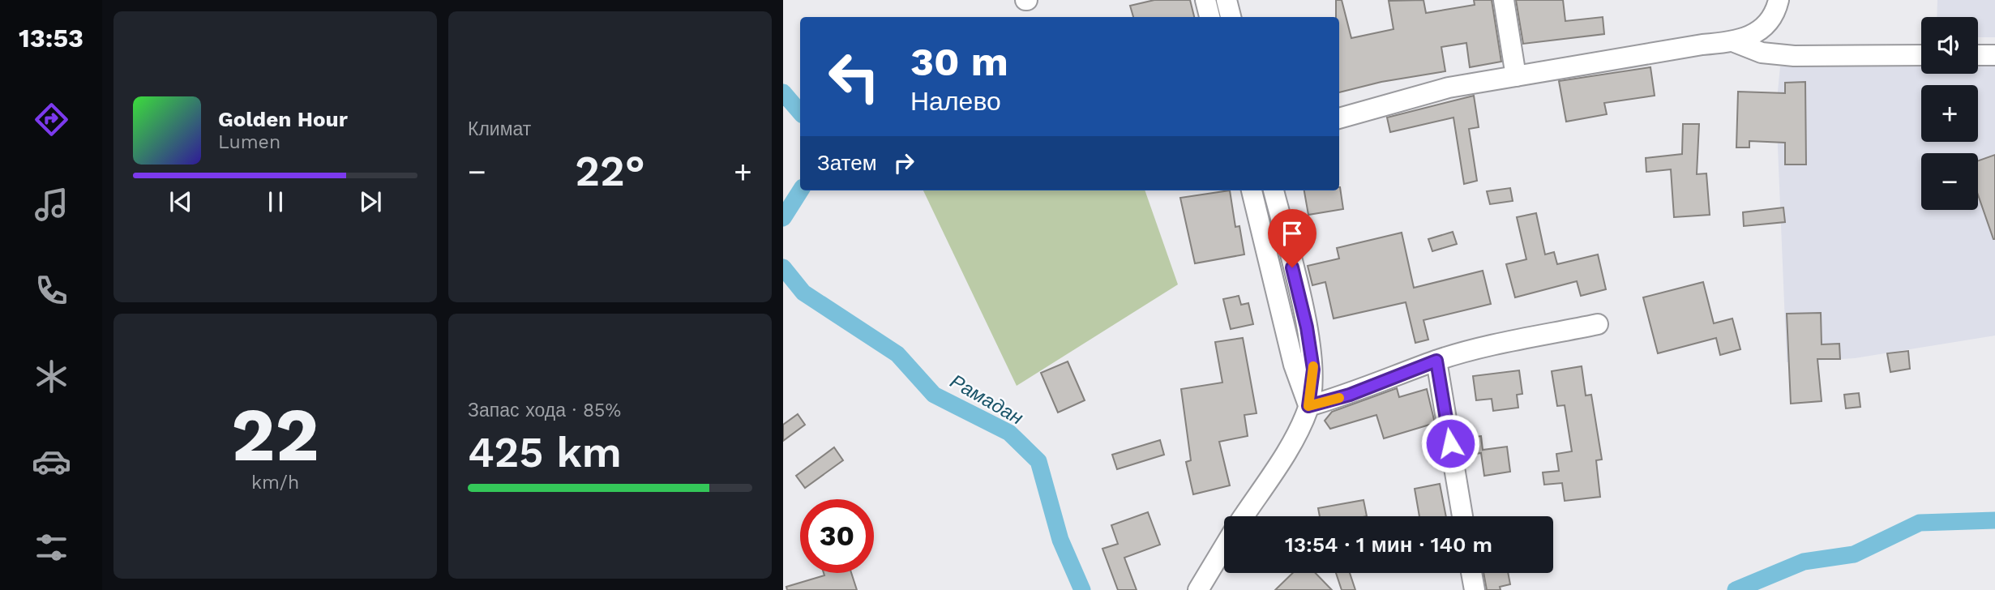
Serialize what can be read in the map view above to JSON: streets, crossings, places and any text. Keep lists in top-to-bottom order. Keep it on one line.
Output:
{"water":["Рамадан"],"page":{"tabs":"13:53","tile":["Климат",["22","km/h"],["Запас хода · 85%","425 km"]],"map_buttons":["+","−"],"turn":["30 m","Налево"],"song":["Golden Hour","Lumen"],"then":"Затем","heat":["−","22°","+"],"limit":"30","trip":"13:54 · 1 мин · 140 m"}}
